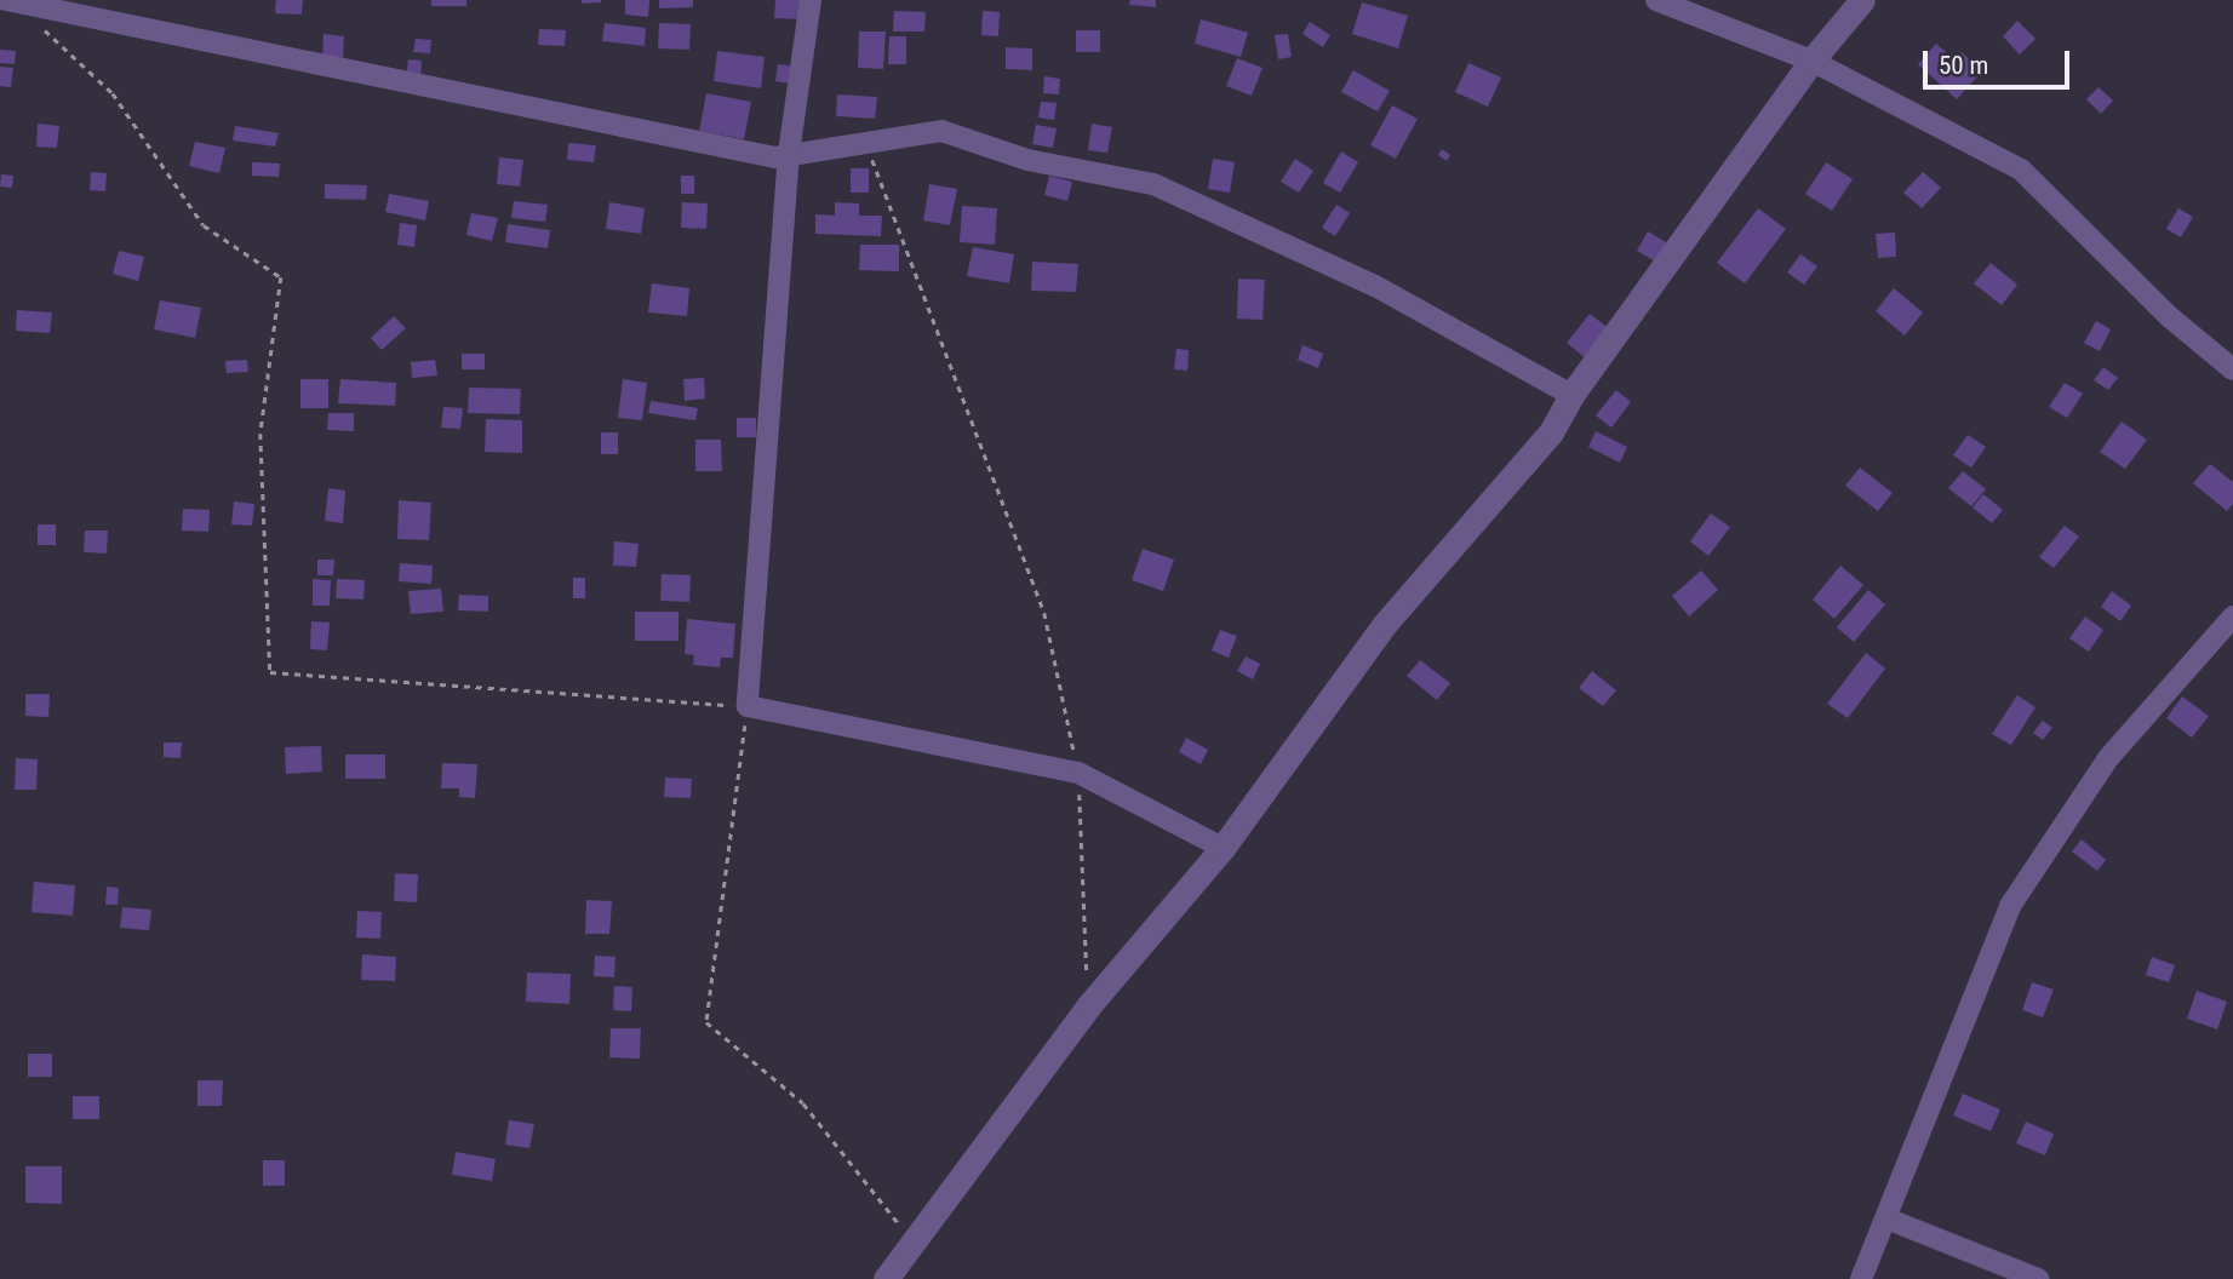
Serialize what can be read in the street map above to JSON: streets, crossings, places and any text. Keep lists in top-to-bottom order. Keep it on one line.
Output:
{"scale_bar":"50 m"}
